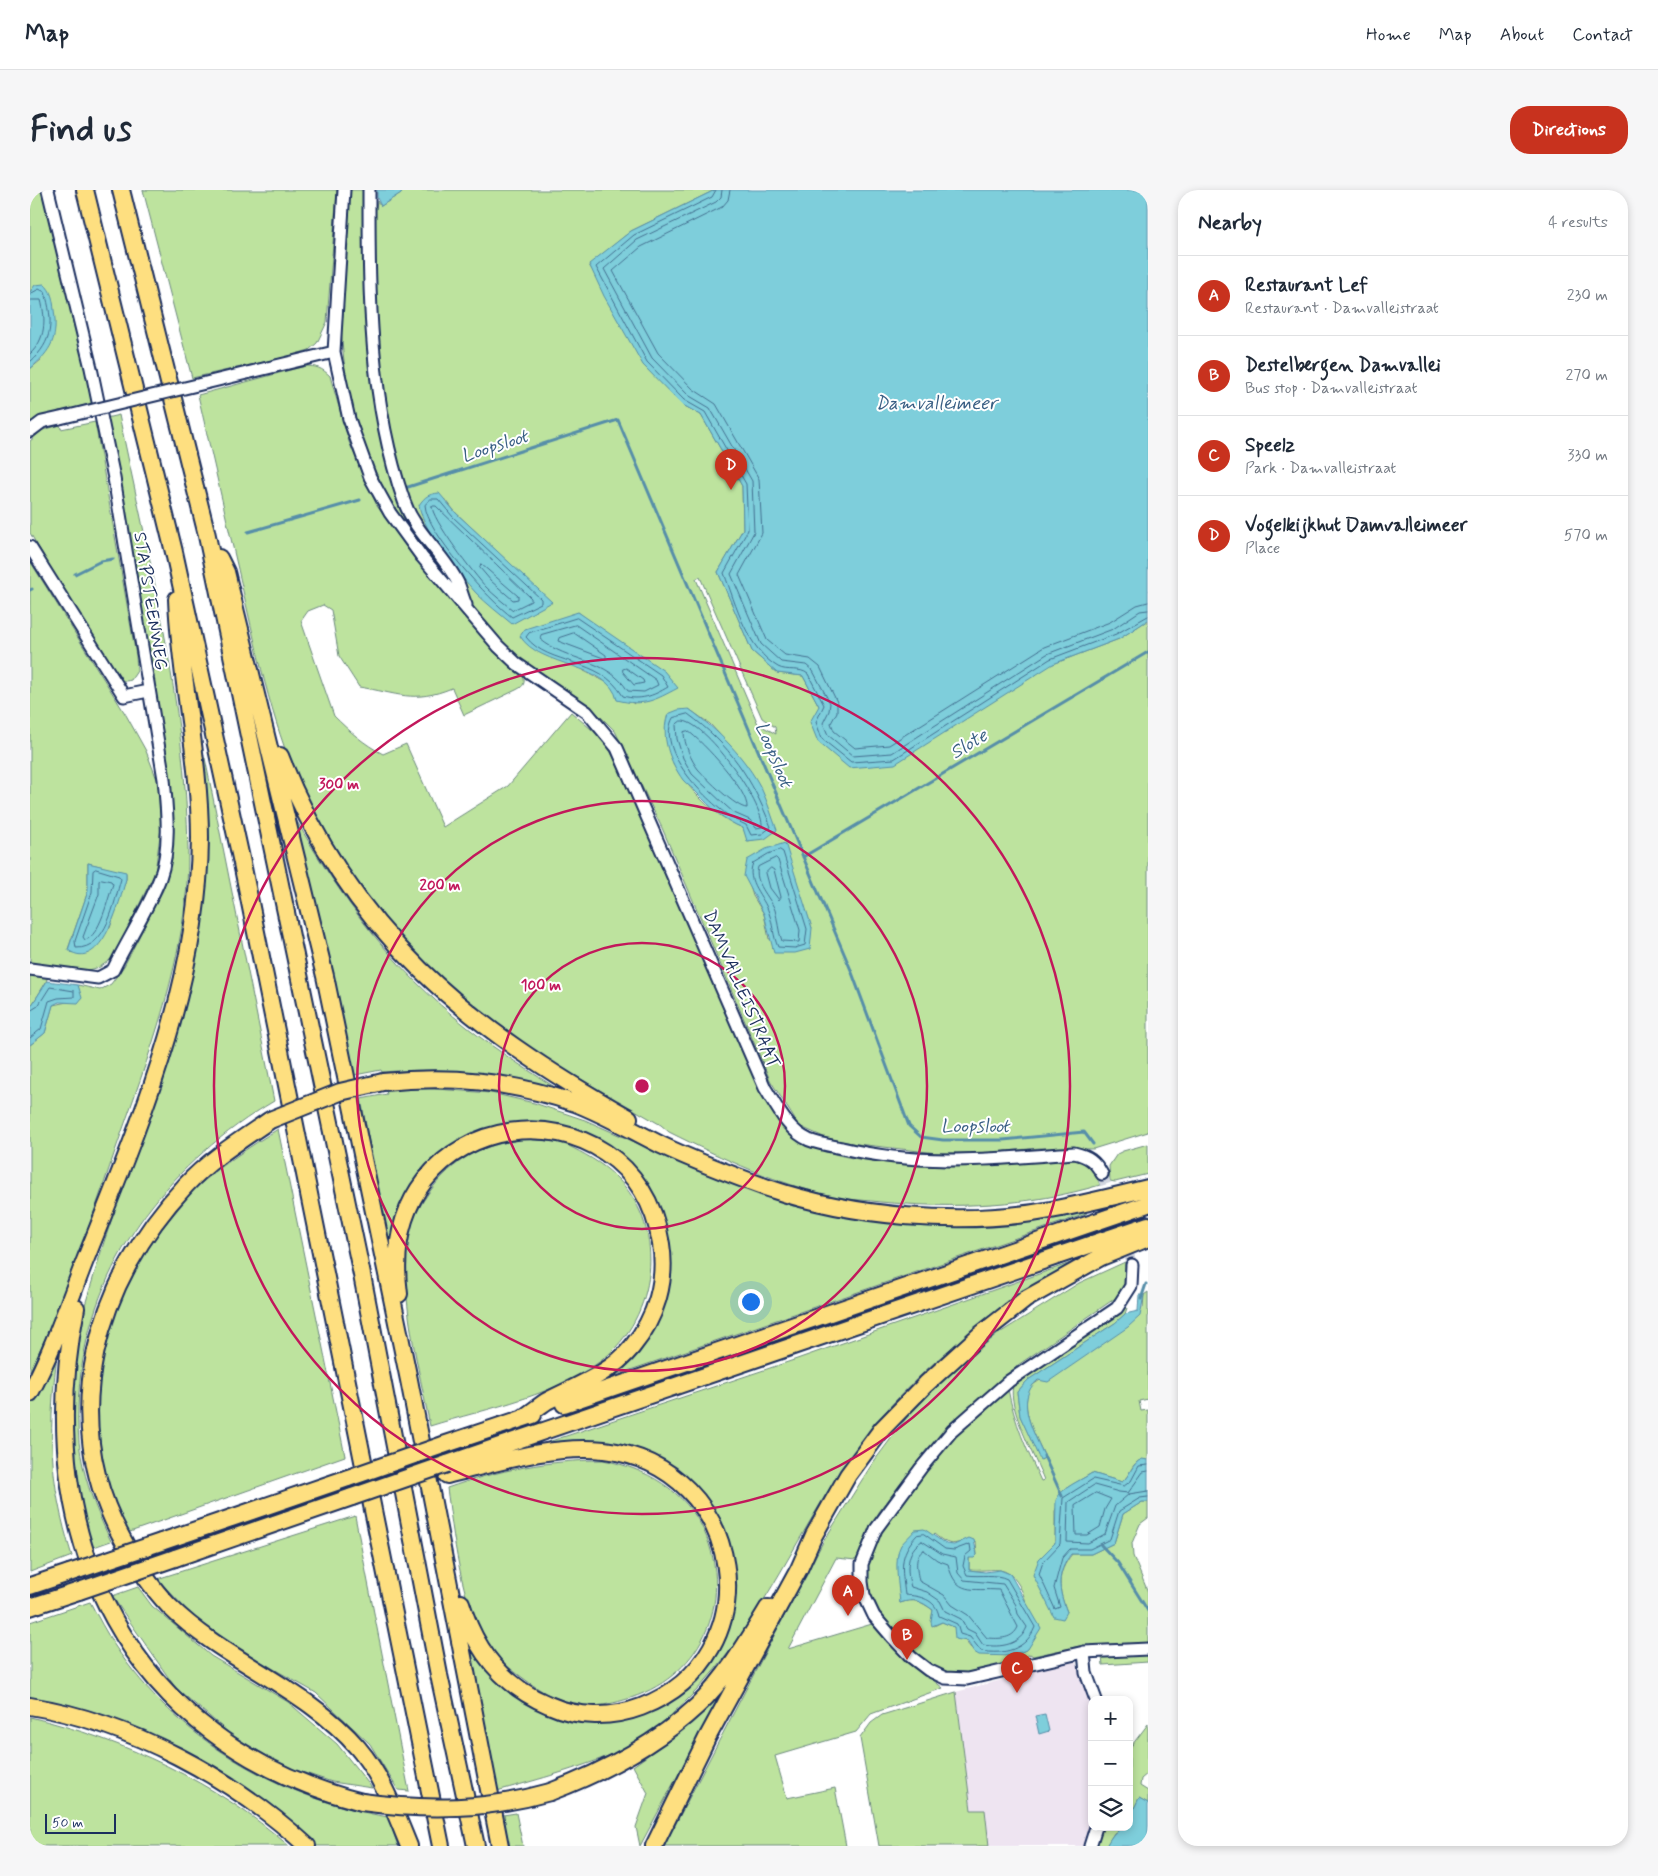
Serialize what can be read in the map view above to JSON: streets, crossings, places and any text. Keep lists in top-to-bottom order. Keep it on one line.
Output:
{"streets":{"street":["STAPSTEENWEG","DAMVALLEISTRAAT"]},"water":["Damvalleimeer","Loopsloot","Slote"],"scale_bar":"50 m","page":{"header":"Map","nav":["Home","Map","About","Contact"],"buttons":"Directions","title":"Find us","heading":["Nearby","4 results"],"list":[{"mark":"A","name":"Restaurant Lef","note":"Restaurant · Damvalleistraat","value":"230 m"},{"mark":"B","name":"Destelbergen Damvallei","note":"Bus stop · Damvalleistraat","value":"270 m"},{"mark":"C","name":"Speelz","note":"Park · Damvalleistraat","value":"330 m"},{"mark":"D","name":"Vogelkijkhut Damvalleimeer","note":"Place","value":"570 m"}],"pins":["D","A","B","C"],"map_buttons":["+","−"],"scale":"50 m"},"rings":["300 m","200 m","100 m"]}
